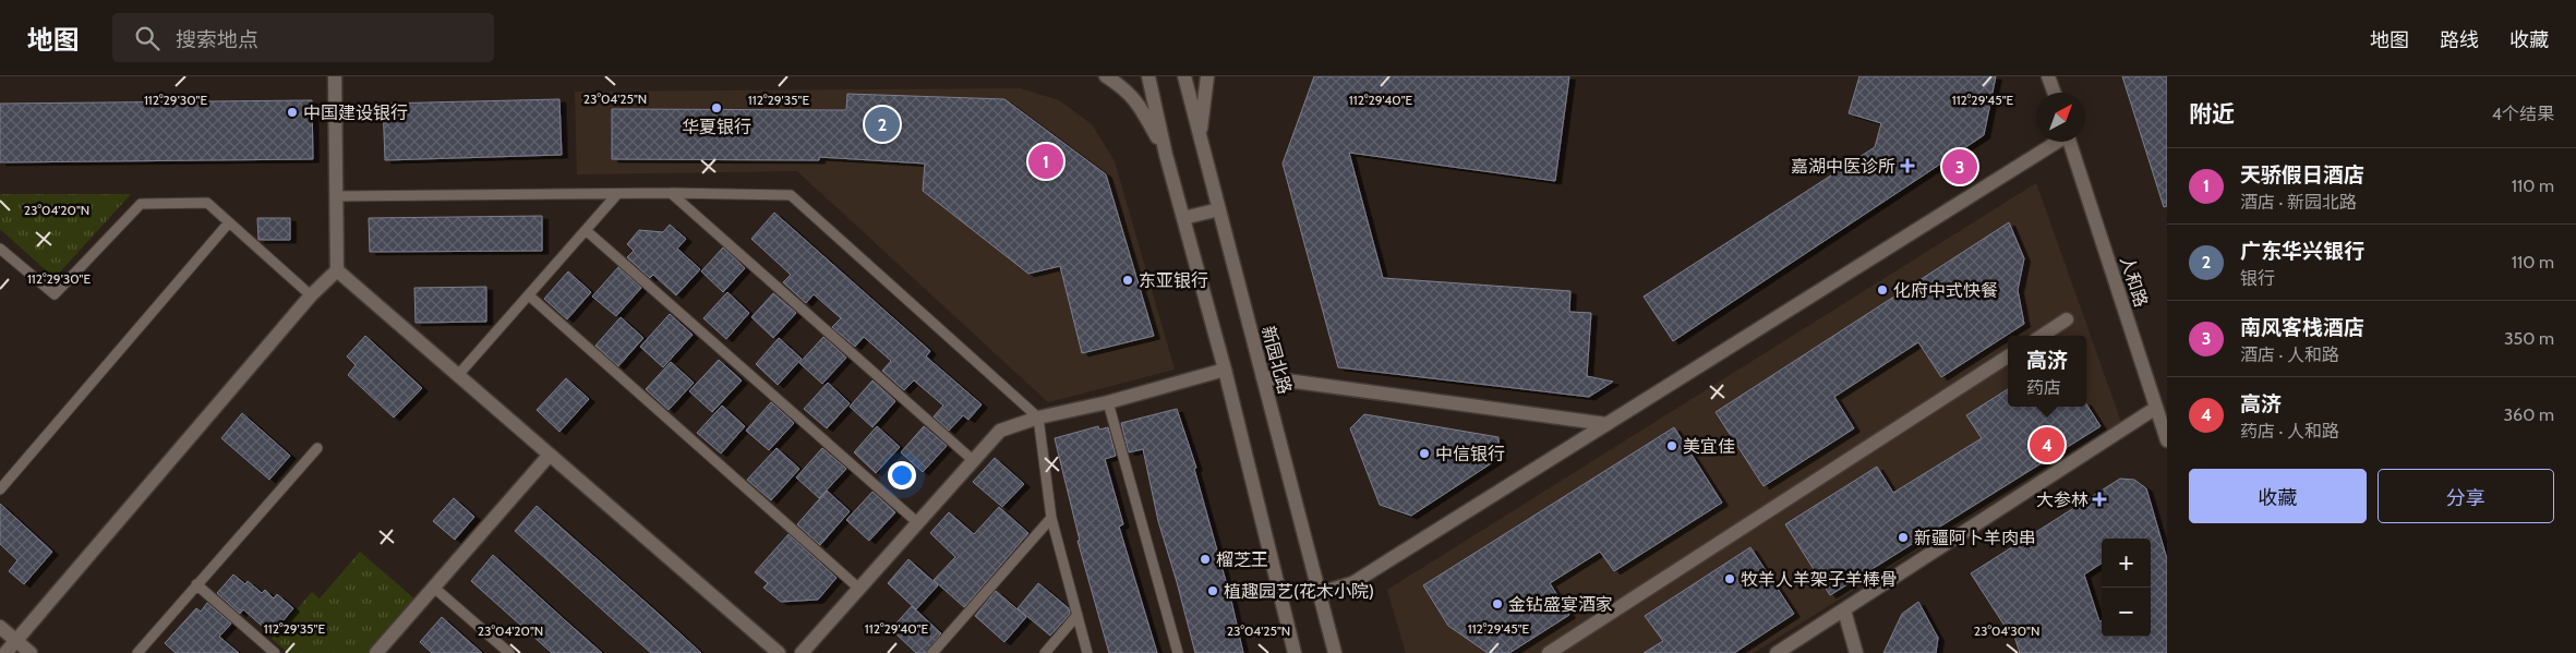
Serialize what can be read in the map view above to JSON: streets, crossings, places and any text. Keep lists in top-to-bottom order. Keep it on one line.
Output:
{"streets":{"street":["人和路","新园北路"]},"places":{"other":["华夏银行","中国建设银行","东亚银行","化府中式快餐","美宜佳","中信银行","新疆阿卜羊肉串","榴芝王","牧羊人羊架子羊棒骨","植趣园艺(花木小院)","金钻盛宴酒家"],"health":["嘉湖中医诊所","大参林"]},"north":"top right","page":{"header":"地图","search":"搜索地点","nav":["地图","路线","收藏"],"heading":["附近","4个结果"],"pins":["2","1","3","4"],"list":[{"mark":"1","name":"天骄假日酒店","note":"酒店 · 新园北路","value":"110 m"},{"mark":"2","name":"广东华兴银行","note":"银行","value":"110 m"},{"mark":"3","name":"南风客栈酒店","note":"酒店 · 人和路","value":"350 m"},{"mark":"4","name":"高济","note":"药店 · 人和路","value":"360 m"}],"popup":["高济","药店"],"buttons":["收藏","分享"],"map_buttons":["+","−"]},"coordinates":["23°04'25\"N","112°29'30\"E","112°29'35\"E","112°29'40\"E","112°29'45\"E","23°04'20\"N","23°04'30\"N"]}
